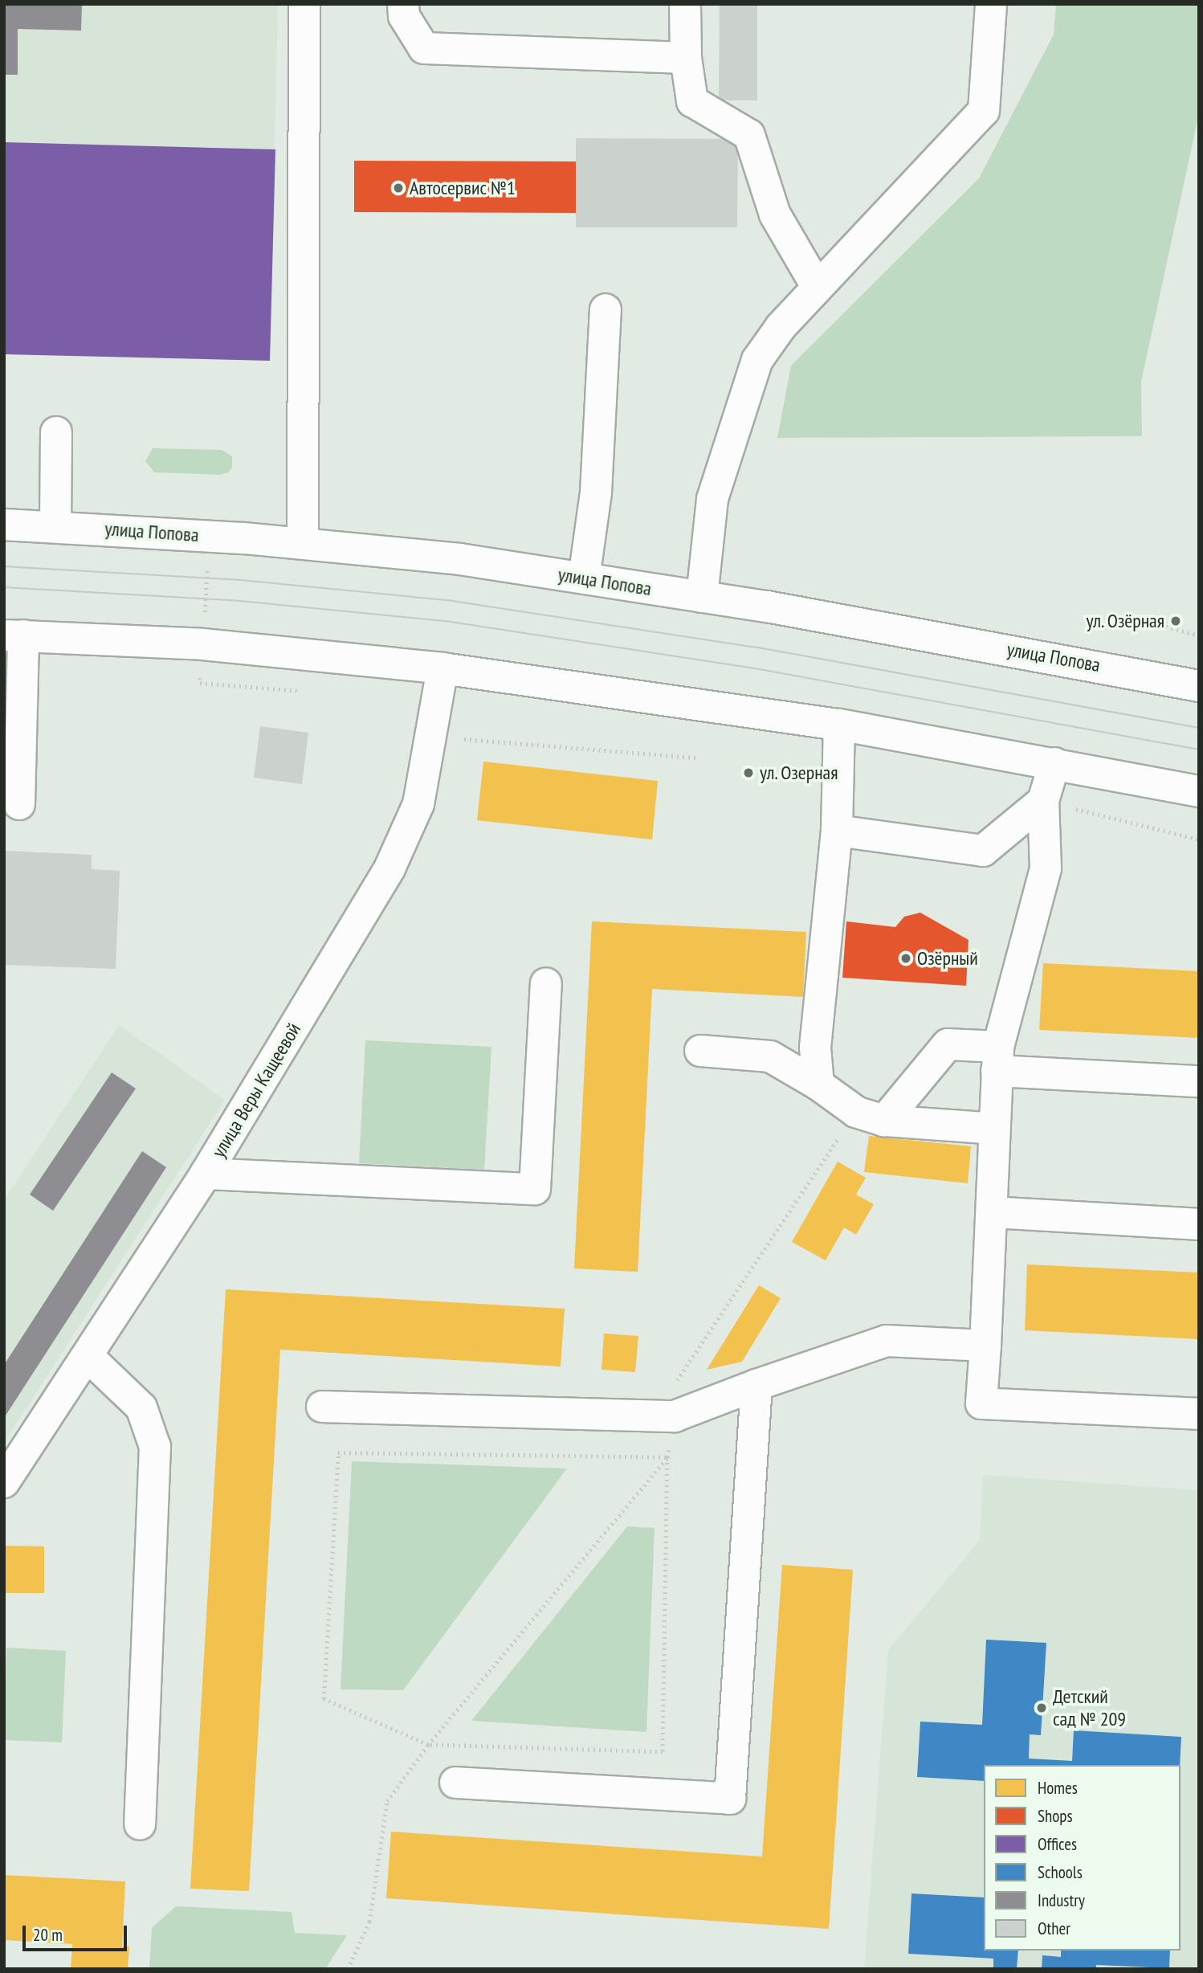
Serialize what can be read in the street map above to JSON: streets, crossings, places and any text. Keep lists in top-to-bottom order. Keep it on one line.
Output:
{"streets":{"main road":["улица Попова","улица Веры Кащеевой"]},"places":["Автосервис №1","ул. Озёрная","ул. Озерная","Озёрный","Детский сад № 209"],"legend":["Homes","Shops","Offices","Schools","Industry","Other"],"scale_bar":"20 m"}
